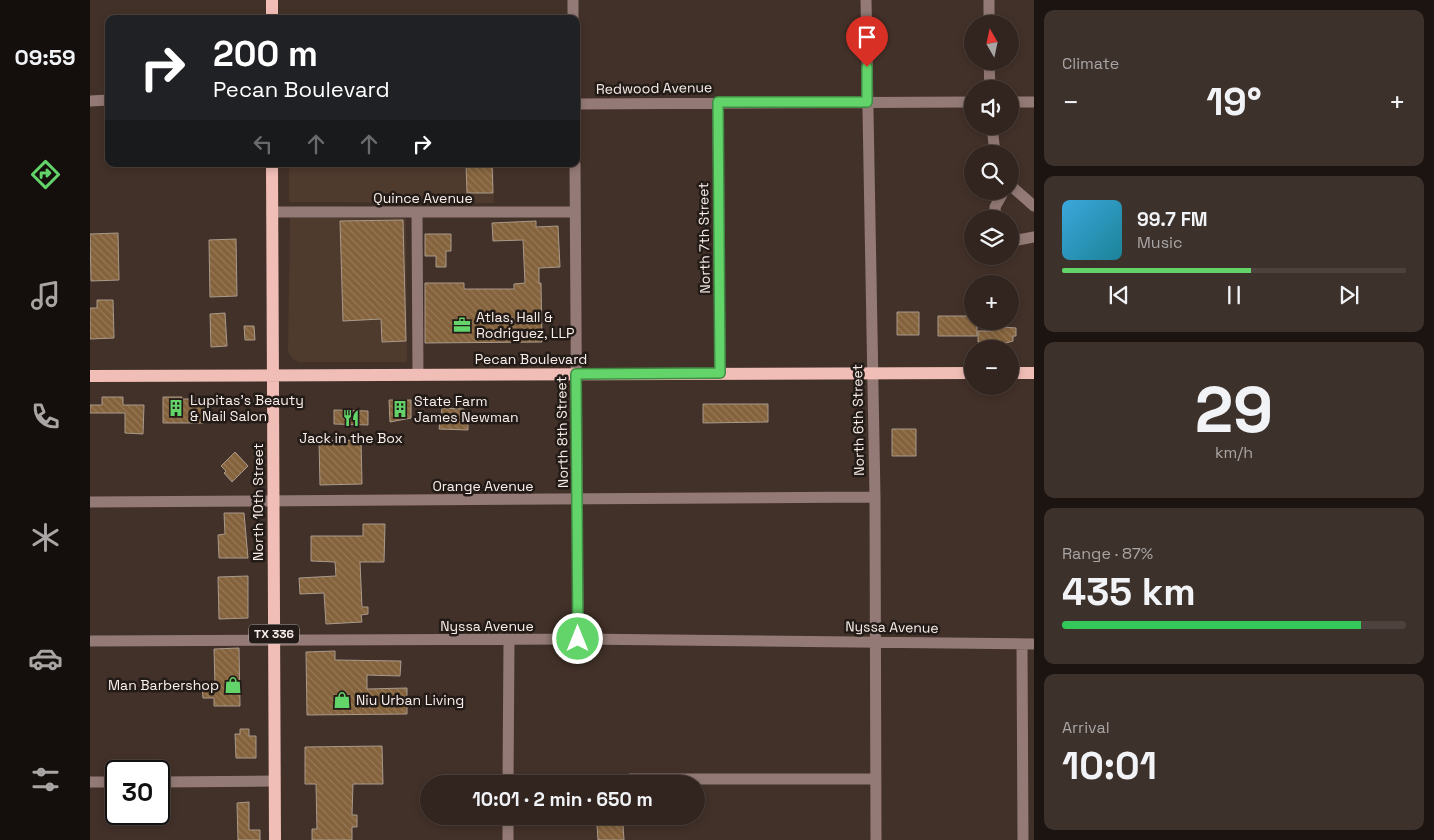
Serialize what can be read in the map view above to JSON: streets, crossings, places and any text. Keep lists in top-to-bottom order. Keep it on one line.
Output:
{"streets":{"main road":["Pecan Boulevard","North 10th Street","TX 336"],"street":["Redwood Avenue","Quince Avenue","North 7th Street","North 6th Street","North 8th Street","Orange Avenue","Nyssa Avenue"]},"crossings":[["Redwood Avenue","North 7th Street"],["Redwood Avenue","North 6th Street"],["Quince Avenue","North 8th Street"],["Quince Avenue","North 10th Street"],["North 7th Street","Pecan Boulevard"],["Pecan Boulevard","North 6th Street"],["Pecan Boulevard","North 8th Street"],["Pecan Boulevard","North 10th Street"],["North 6th Street","Orange Avenue"],["North 6th Street","Nyssa Avenue"],["North 8th Street","Orange Avenue"],["North 8th Street","Nyssa Avenue"],["Orange Avenue","North 10th Street"],["North 10th Street","Nyssa Avenue"]],"places":{"office":["Atlas, Hall & Rodriguez, LLP"],"building":["Lupitas's Beauty & Nail Salon","State Farm James Newman"],"restaurant":["Jack in the Box"],"shop":["Man Barbershop","Niu Urban Living"]},"north":"top","page":{"tabs":"09:59","tile":["Climate",["29","km/h"],["Range · 87%","435 km"],["Arrival","10:01"]],"map_buttons":["+","−"],"turn":["200 m","Pecan Boulevard"],"heat":["−","19°","+"],"song":["99.7 FM","Music"],"limit":"30","trip":"10:01 · 2 min · 650 m"}}
